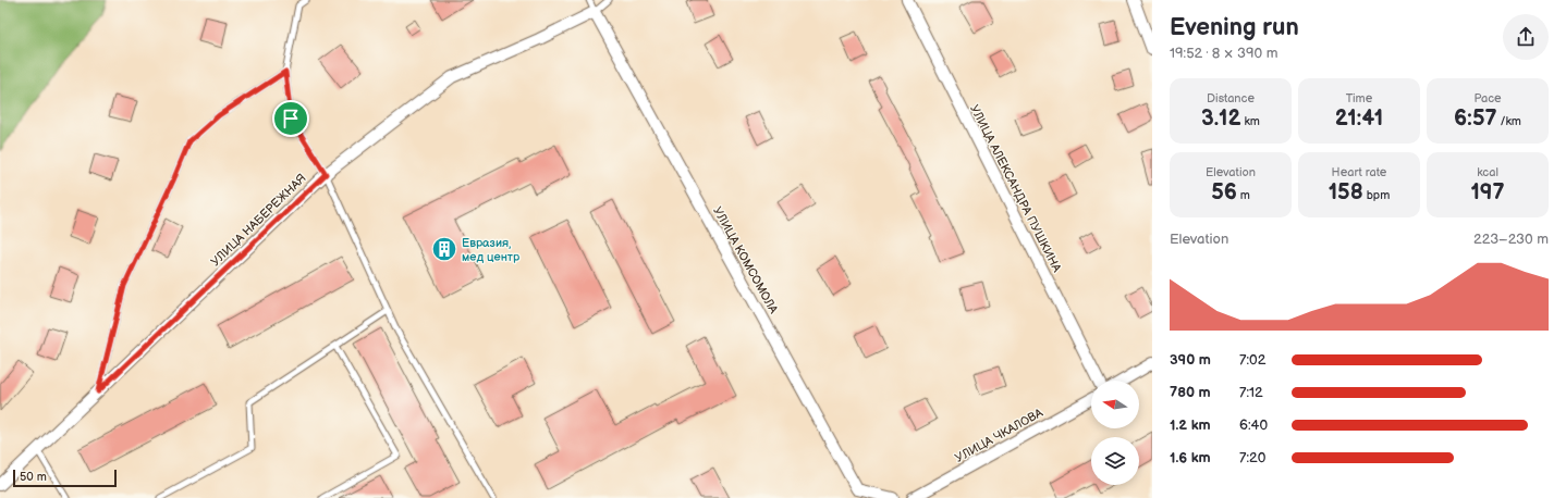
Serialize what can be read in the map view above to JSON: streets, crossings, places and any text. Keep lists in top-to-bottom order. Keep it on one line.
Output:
{"streets":{"street":["УЛИЦА АЛЕКСАНДРА ПУШКИНА","УЛИЦА НАБЕРЕЖНАЯ","УЛИЦА КОМСОМОЛА","УЛИЦА ЧКАЛОВА"]},"crossings":[["УЛИЦА НАБЕРЕЖНАЯ","УЛИЦА КОМСОМОЛА"]],"places":{"building":["Евразия, мед центр"]},"scale_bar":"50 m","north":"left","page":{"heading":["Evening run","19:52 · 8 × 390 m"],"stats":[["Distance","3.12 km"],["Time","21:41"],["Pace","6:57 /km"],["Elevation","56 m"],["Heart rate","158 bpm"],["kcal","197"]],"chart":["Elevation","223–230 m"],"list":[{"name":"390 m","note":"7:02"},{"name":"780 m","note":"7:12"},{"name":"1.2 km","note":"6:40"},{"name":"1.6 km","note":"7:20"}],"scale":"50 m"}}
